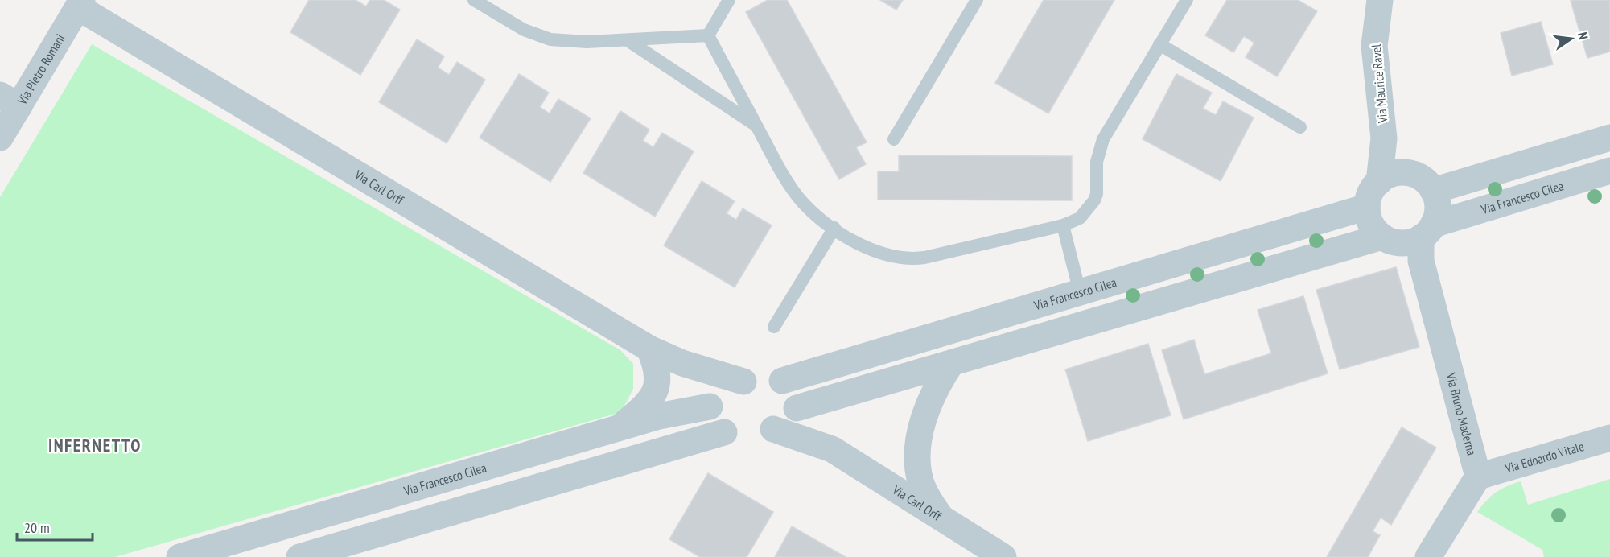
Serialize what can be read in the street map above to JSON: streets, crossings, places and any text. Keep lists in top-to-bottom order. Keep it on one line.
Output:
{"streets":{"street":["Via Pietro Romani","Via Maurice Ravel","Via Carl Orff","Via Francesco Cilea","Via Bruno Maderna","Via Edoardo Vitale"]},"crossings":[["Via Pietro Romani","Via Carl Orff"],["Via Maurice Ravel","Via Francesco Cilea"],["Via Maurice Ravel","Via Bruno Maderna"],["Via Carl Orff","Via Francesco Cilea"],["Via Francesco Cilea","Via Bruno Maderna"],["Via Bruno Maderna","Via Edoardo Vitale"]],"districts":["INFERNETTO"],"scale_bar":"20 m","north":"right"}
